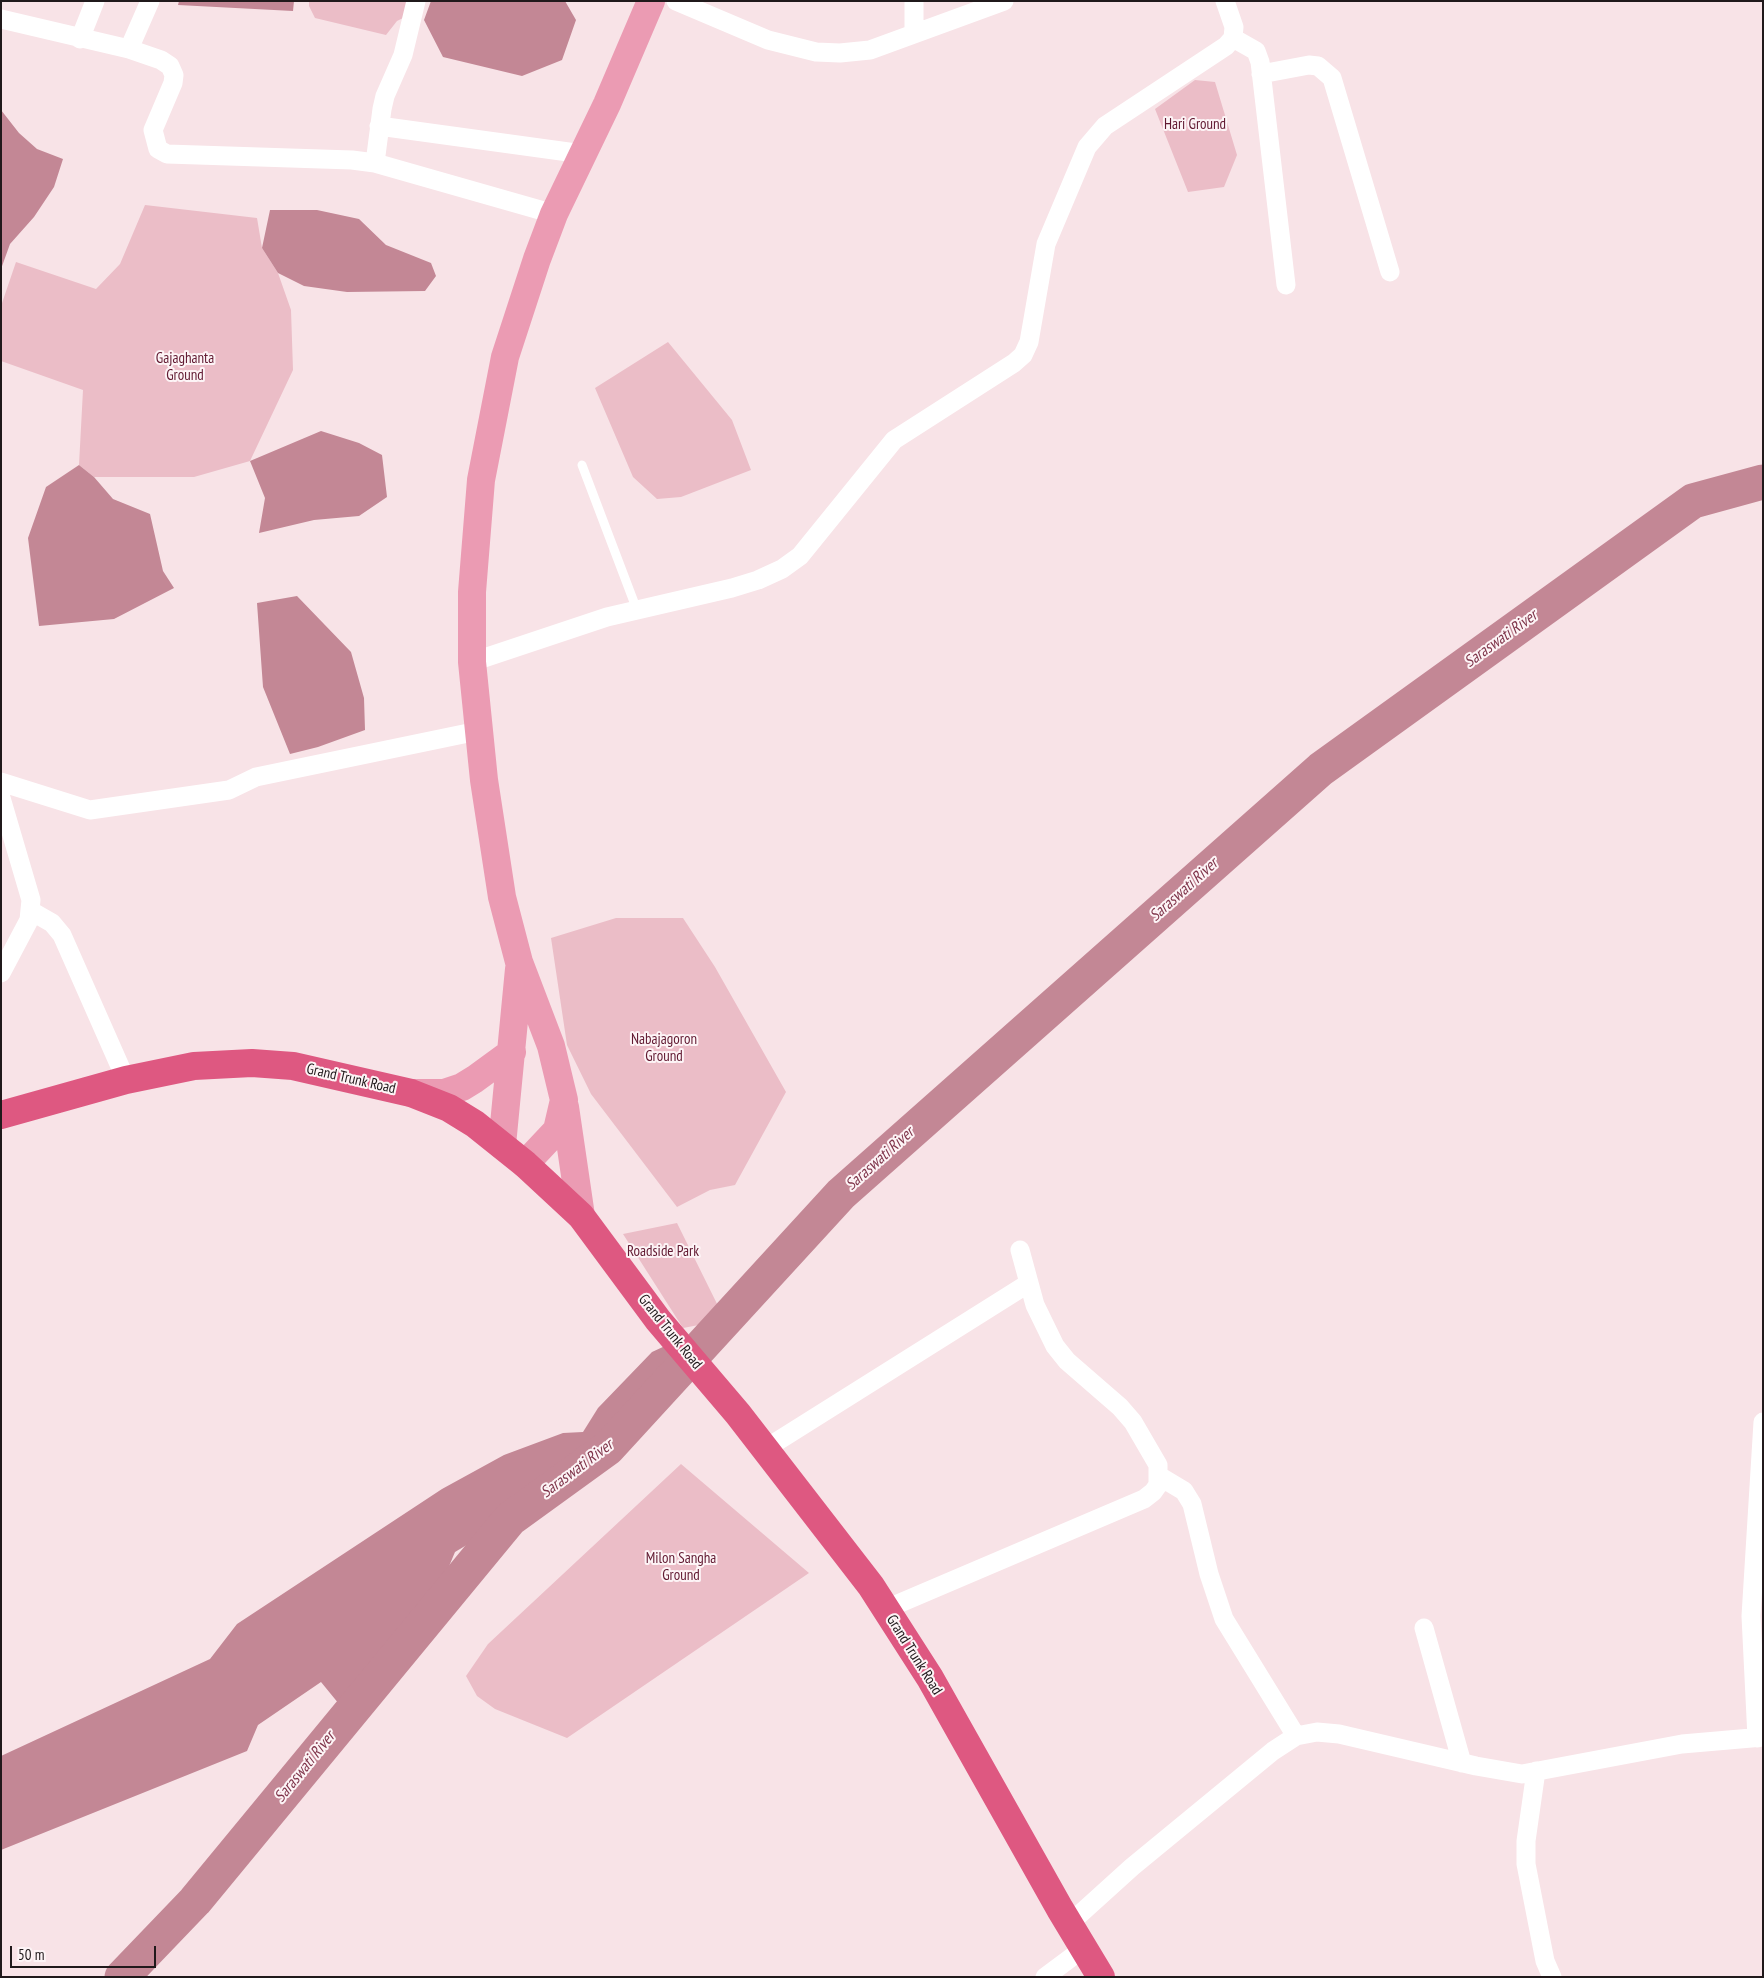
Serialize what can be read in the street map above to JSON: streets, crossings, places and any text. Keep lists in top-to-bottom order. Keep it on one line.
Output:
{"streets":{"highway":["Grand Trunk Road"]},"water":["Saraswati River"],"parks":["Hari Ground","Gajaghanta Ground","Nabajagoron Ground","Roadside Park","Milon Sangha Ground"],"scale_bar":"50 m"}
